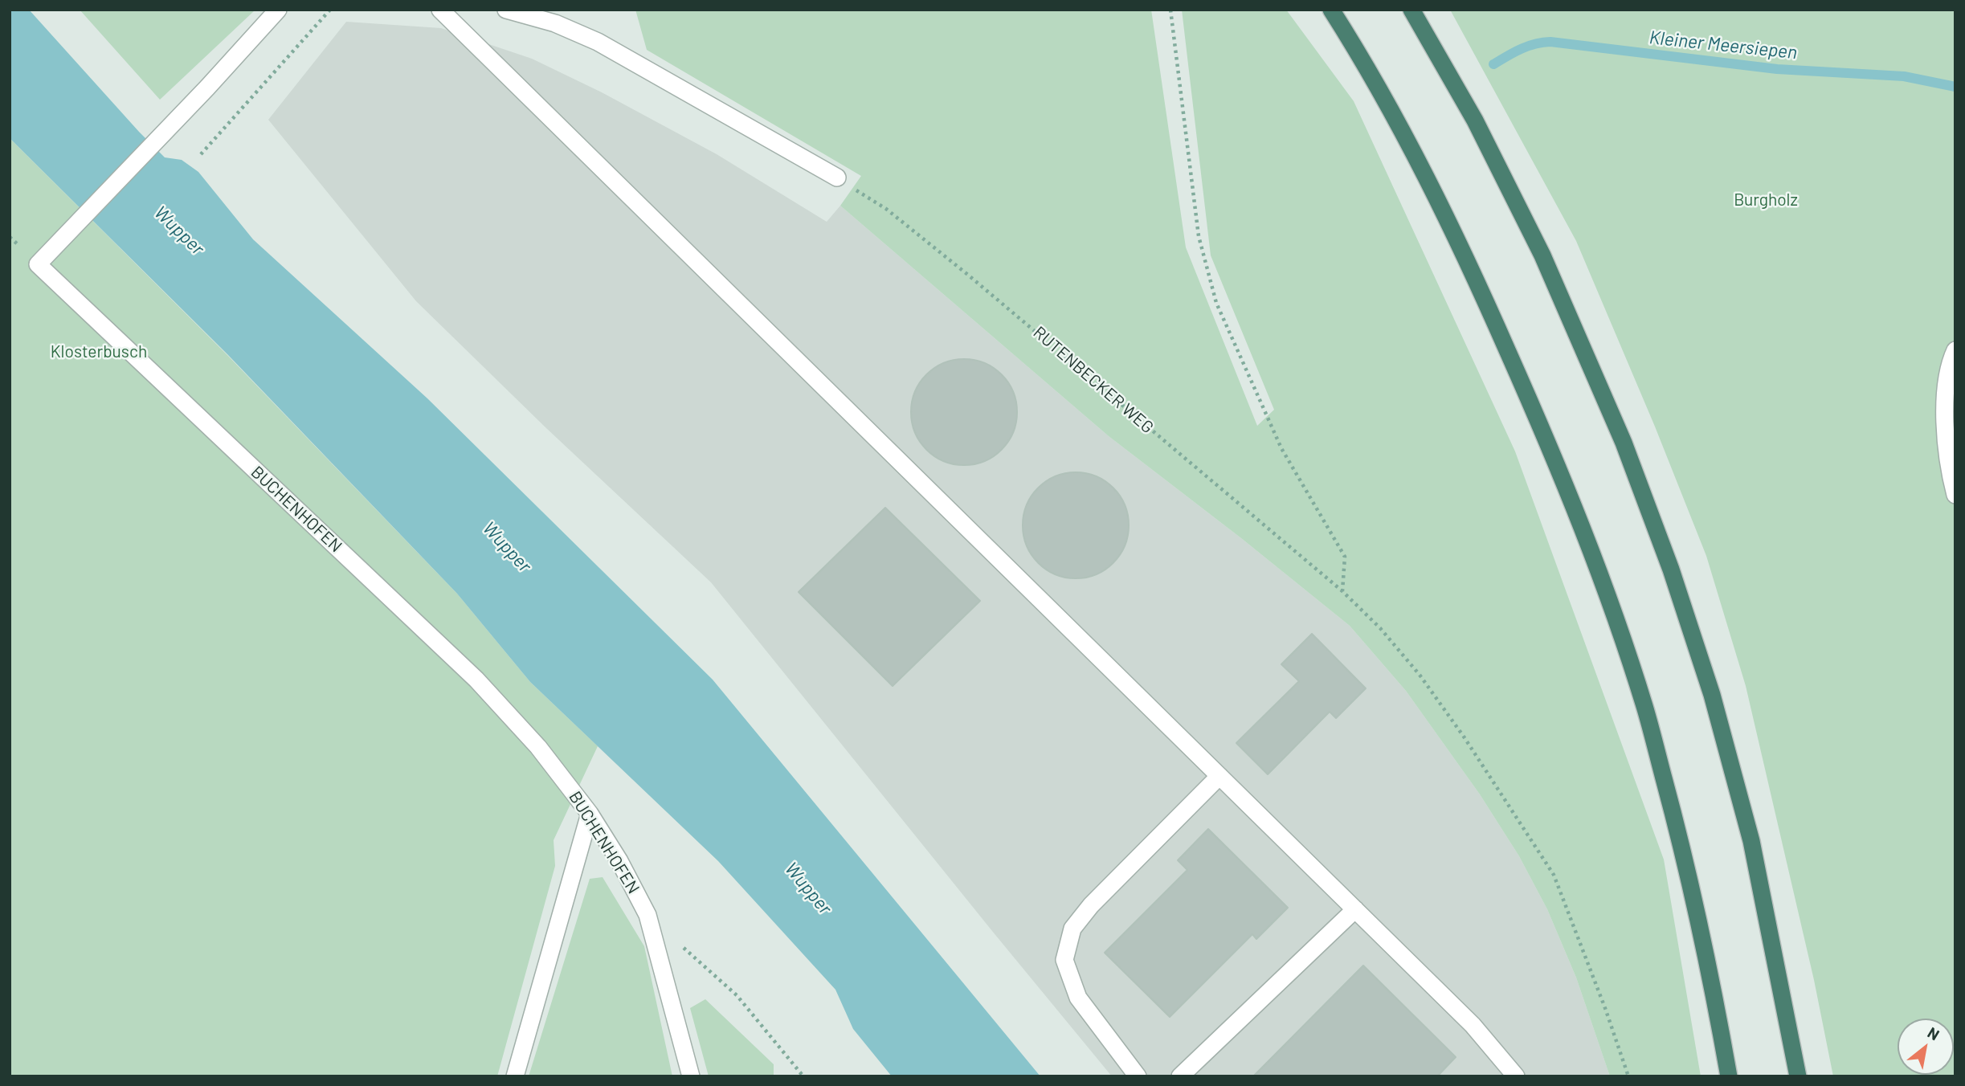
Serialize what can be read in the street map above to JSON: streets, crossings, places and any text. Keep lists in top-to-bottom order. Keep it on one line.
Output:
{"streets":{"lane":["BUCHENHOFEN"],"path":["RUTENBECKER WEG"]},"water":["Kleiner Meersiepen","Wupper"],"parks":["Burgholz","Klosterbusch"],"north":"top right"}
